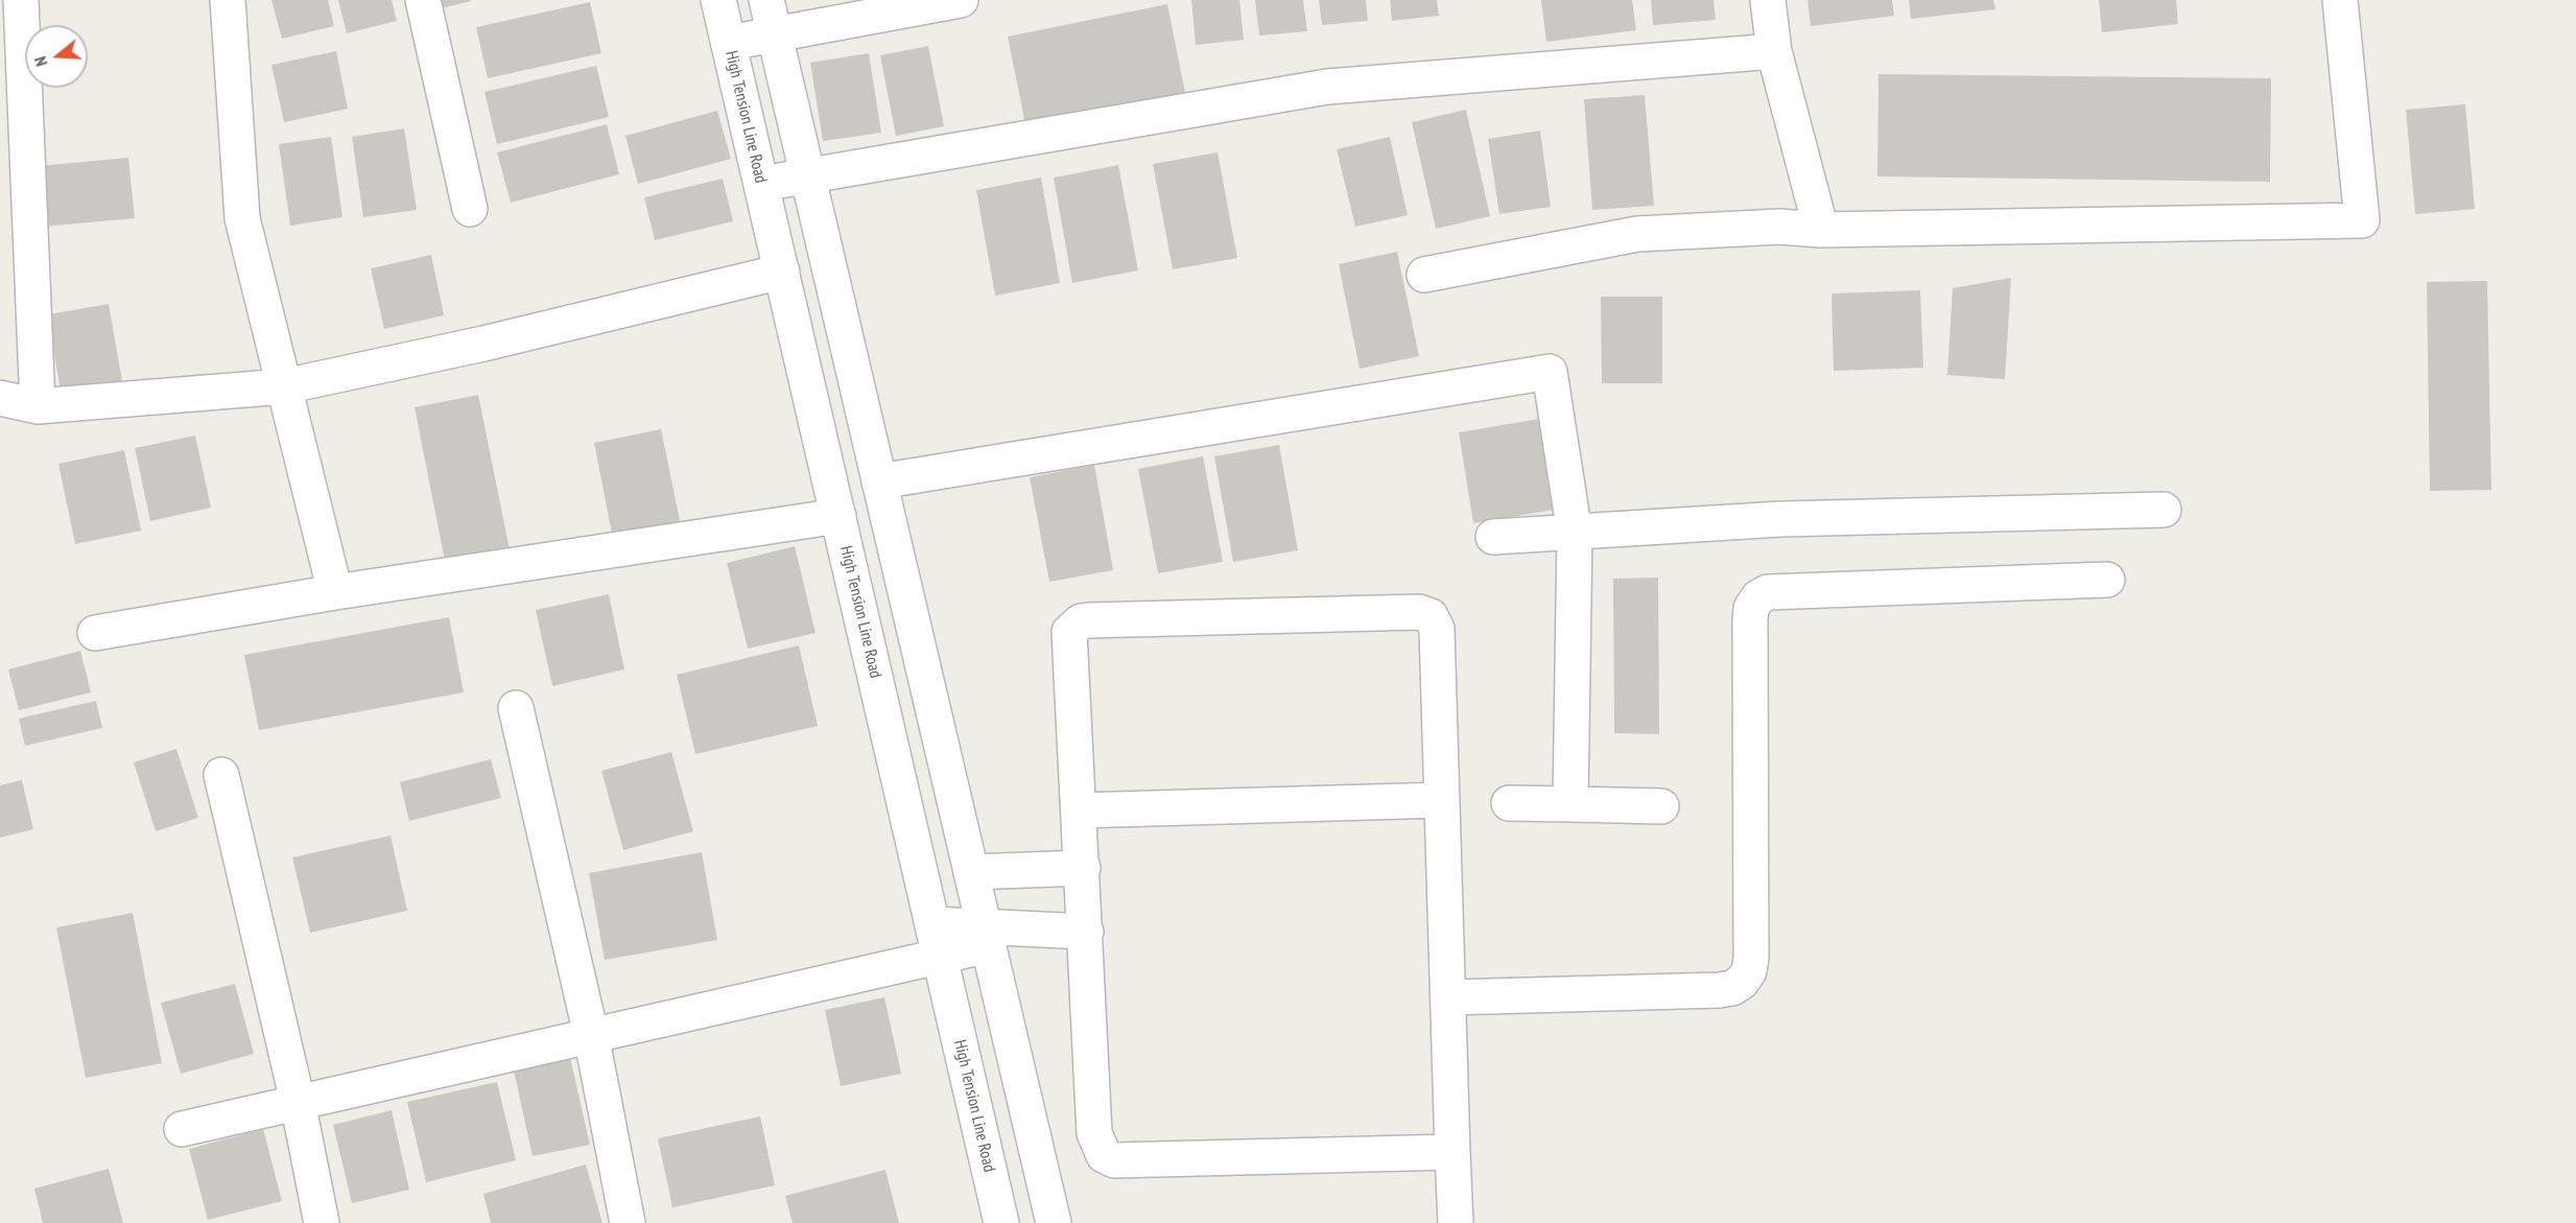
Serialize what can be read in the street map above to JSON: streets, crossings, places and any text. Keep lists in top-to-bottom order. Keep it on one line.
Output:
{"streets":{"street":["High Tension Line Road"]},"north":"left"}
